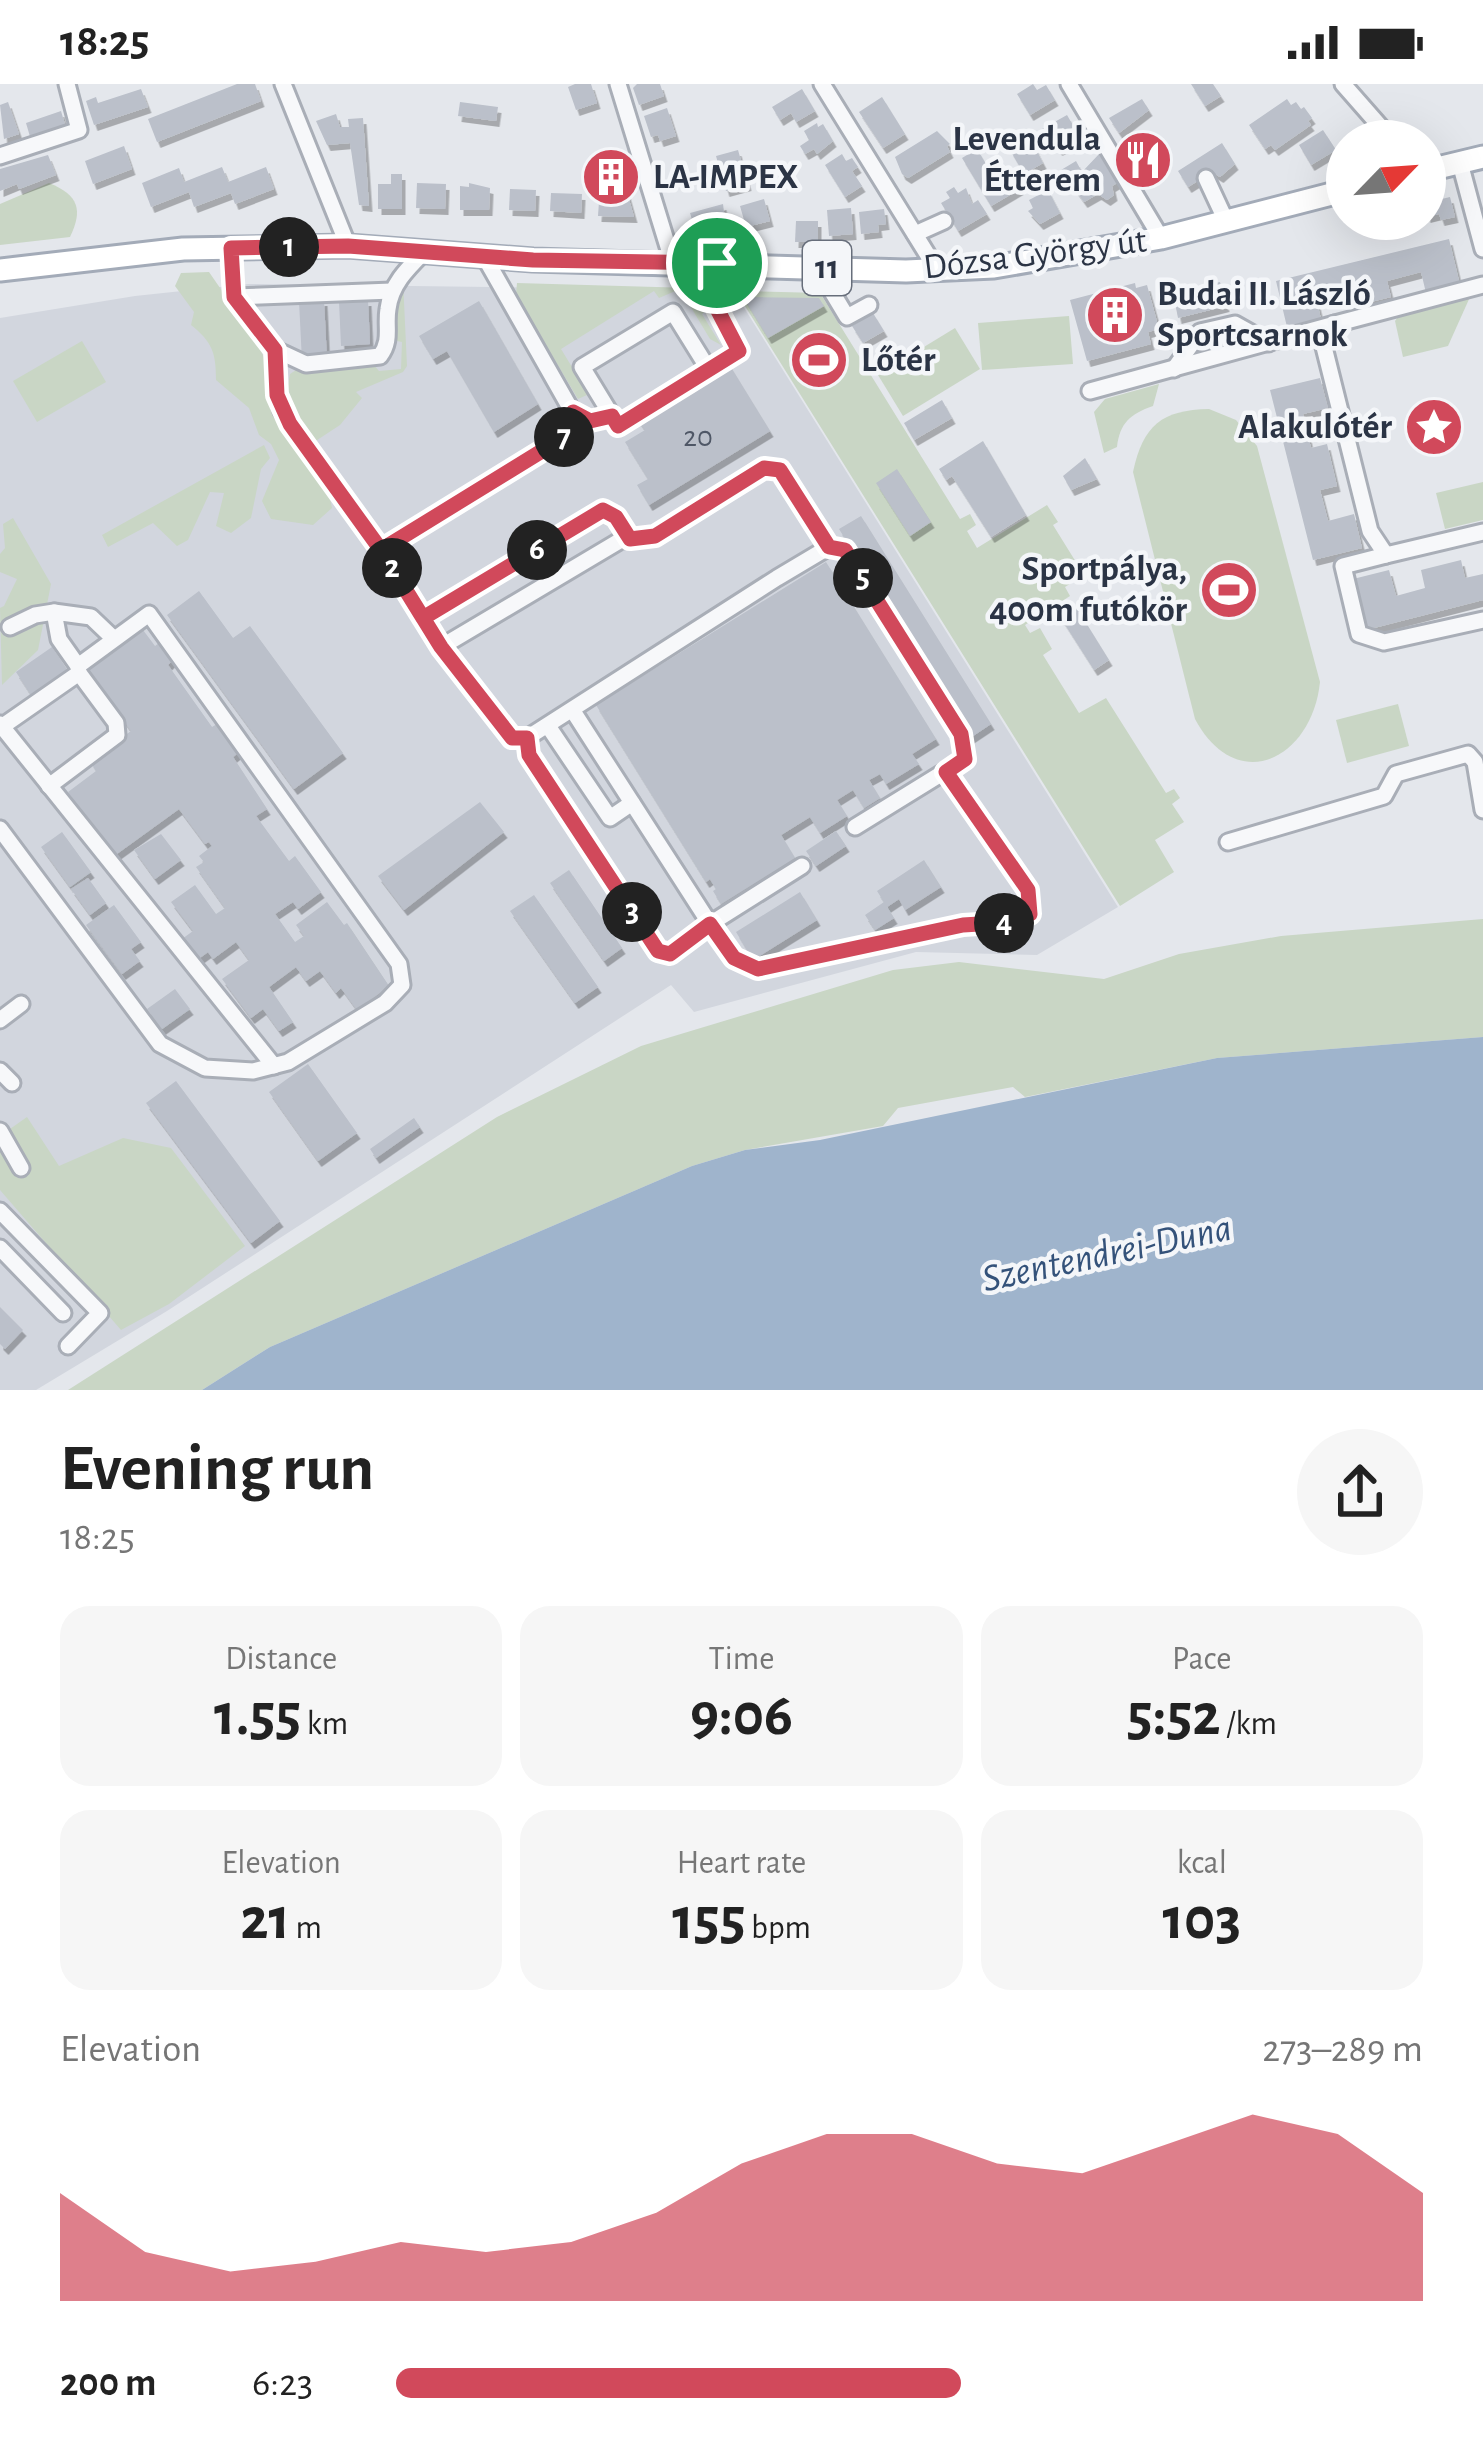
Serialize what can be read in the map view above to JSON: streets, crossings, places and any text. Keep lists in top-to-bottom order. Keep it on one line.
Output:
{"streets":{"main road":["Dózsa György út","11"]},"water":["Szentendrei-Duna"],"places":{"restaurant":["Levendula Étterem"],"building":["LA-IMPEX","Budai II. László Sportcsarnok"],"sports":["Lőtér","Sportpálya, 400m futókör"],"place":["Alakulótér"]},"house_numbers":["20"],"north":"top right","page":{"status":"18:25","pins":["1","7","6","2","5","3","4"],"heading":["Evening run","18:25"],"stats":[["Distance","1.55 km"],["Time","9:06"],["Pace","5:52 /km"],["Elevation","21 m"],["Heart rate","155 bpm"],["kcal","103"]],"chart":["Elevation","273–289 m"],"list":[{"name":"200 m","note":"6:23"}]}}
